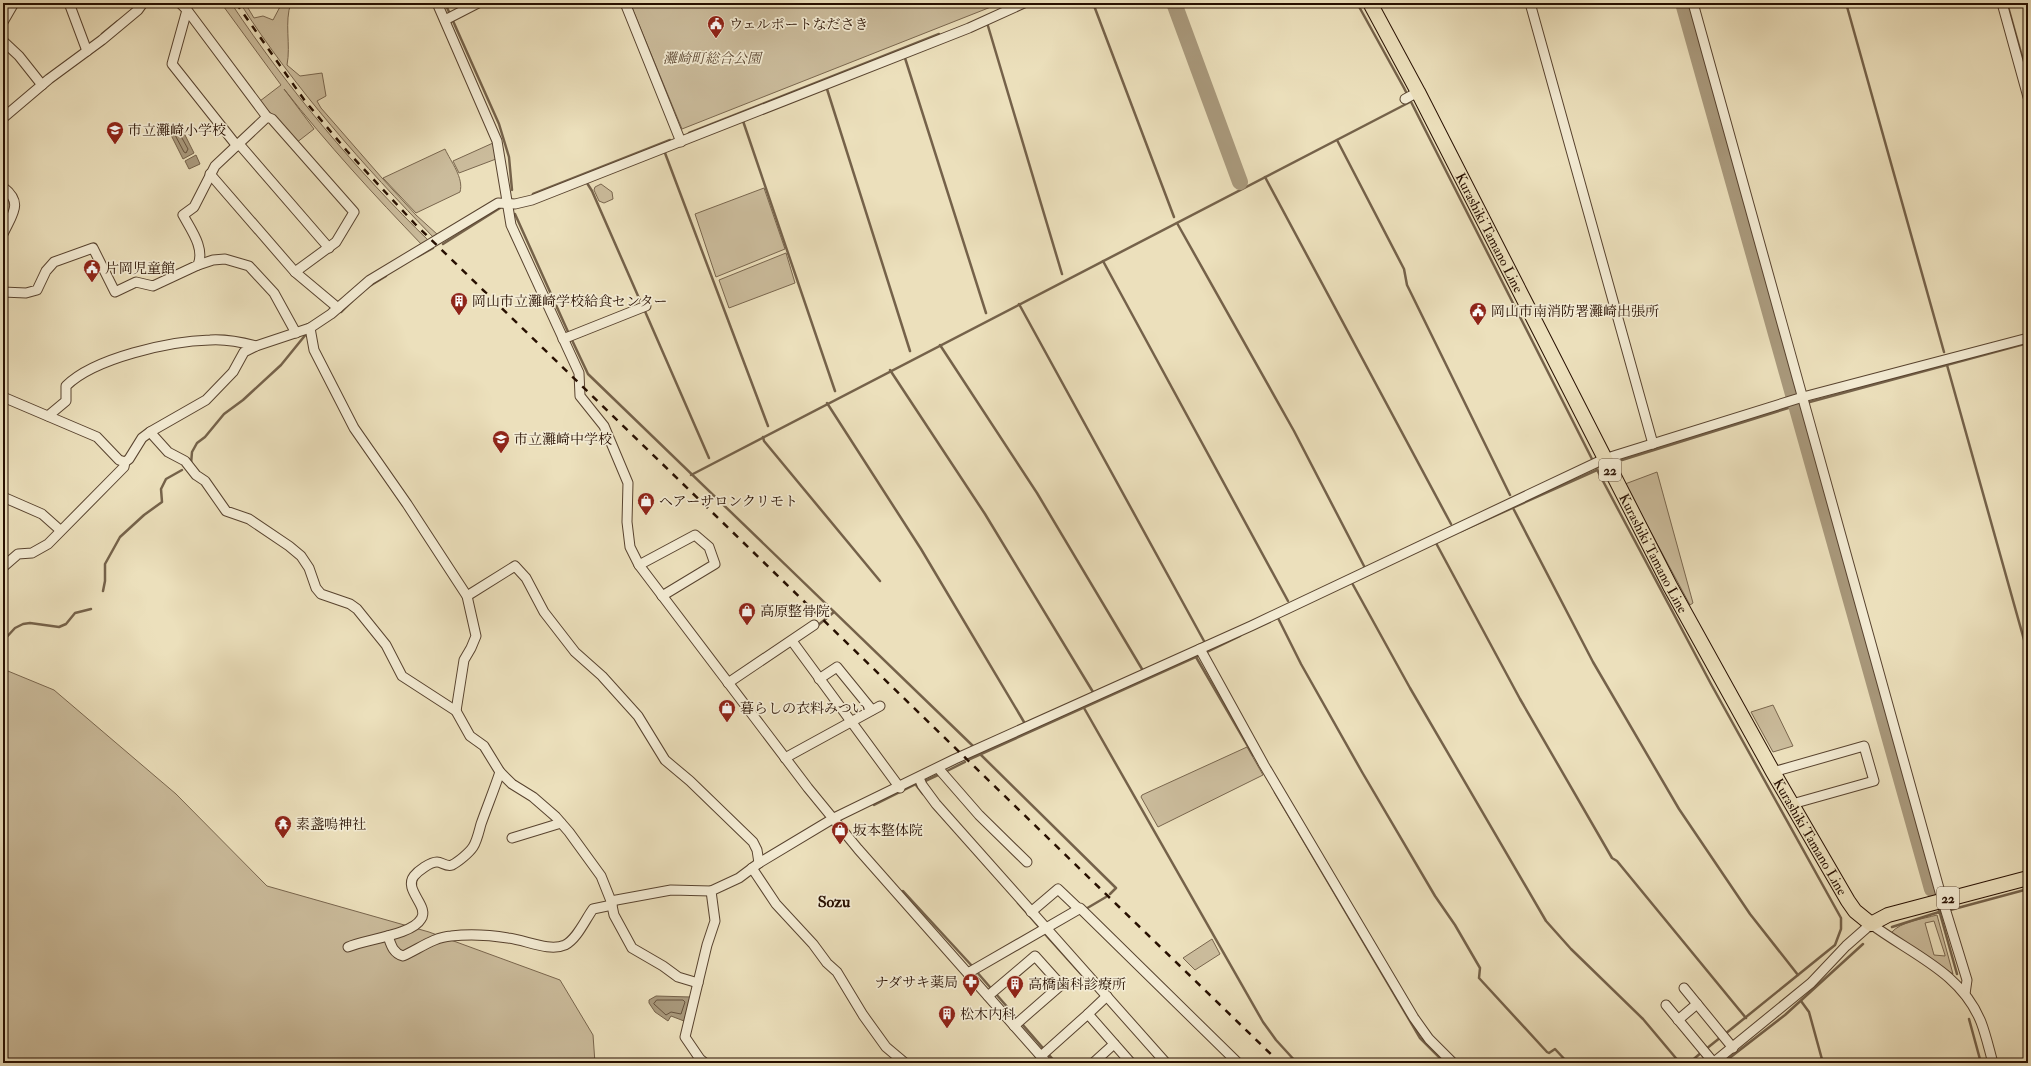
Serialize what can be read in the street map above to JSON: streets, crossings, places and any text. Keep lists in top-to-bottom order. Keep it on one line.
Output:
{"streets":{"main road":["Kurashiki Tamano Line","22"]},"crossings":[["Kurashiki Tamano Line","22"]],"districts":["Sozu"],"parks":["灘崎町総合公園"],"places":{"public building":["ウェルポートなださき","片岡児童館","岡山市南消防署灘崎出張所"],"school or university":["市立灘崎小学校","市立灘崎中学校"],"building":["岡山市立灘崎学校給食センター","高橋歯科診療所","松木内科"],"shop":["ヘアーサロンクリモト","高原整骨院","暮らしの衣料みつい","坂本整体院"],"temple":["素盞嗚神社"],"pharmacy":["ナダサキ薬局"]}}
